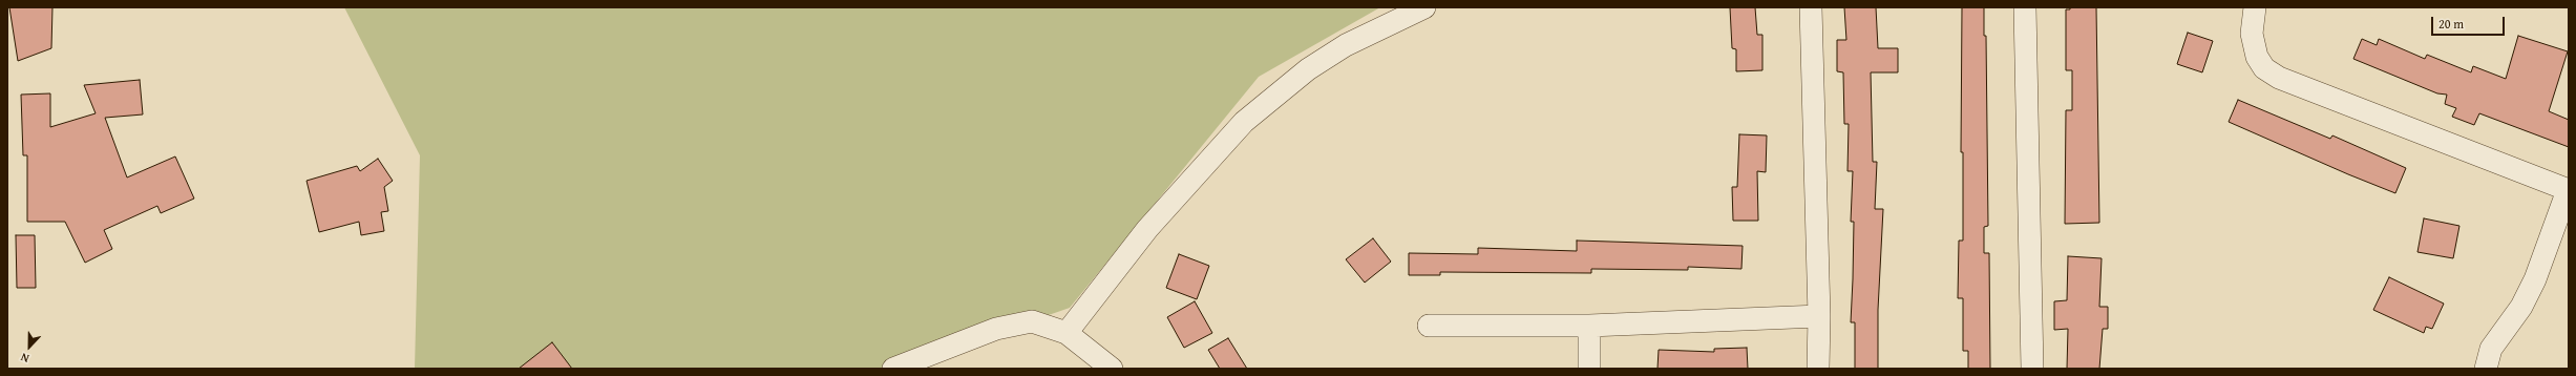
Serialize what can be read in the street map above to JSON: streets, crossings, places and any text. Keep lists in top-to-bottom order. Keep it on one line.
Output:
{"scale_bar":"20 m","north":"bottom"}
